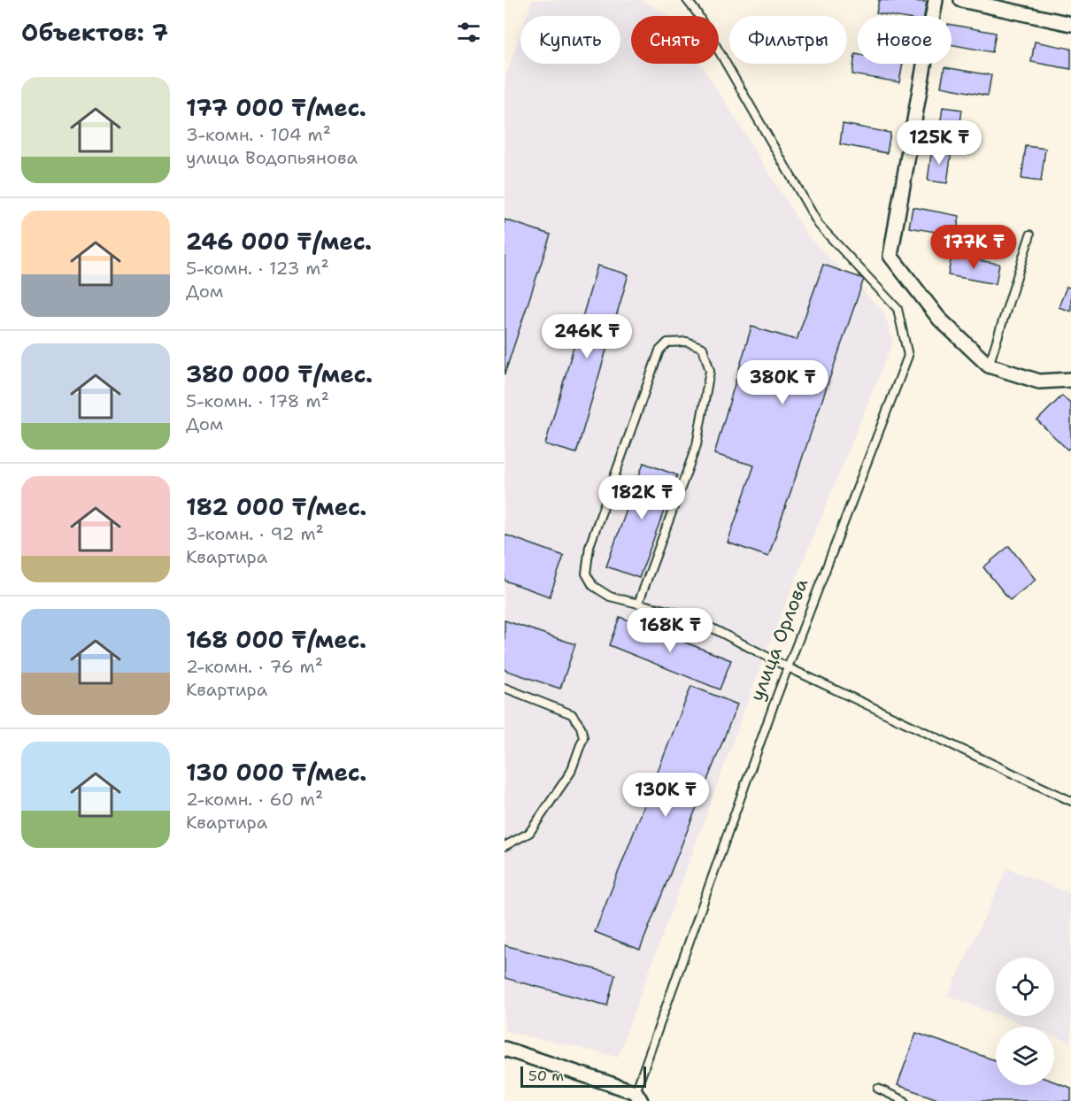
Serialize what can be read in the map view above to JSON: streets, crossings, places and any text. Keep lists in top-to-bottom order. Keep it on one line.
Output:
{"streets":{"lane":["улица Орлова"]},"scale_bar":"50 m","page":{"heading":"Объектов: 7","chip":["Купить","Снять","Фильтры","Новое"],"list":[{"name":"177 000 ₸/мес.","note":"3-комн. · 104 m² · улица Водопьянова"},{"name":"246 000 ₸/мес.","note":"5-комн. · 123 m² · Дом"},{"name":"380 000 ₸/мес.","note":"5-комн. · 178 m² · Дом"},{"name":"182 000 ₸/мес.","note":"3-комн. · 92 m² · Квартира"},{"name":"168 000 ₸/мес.","note":"2-комн. · 76 m² · Квартира"},{"name":"130 000 ₸/мес.","note":"2-комн. · 60 m² · Квартира"}],"price":["125K ₸","177K ₸","246K ₸","380K ₸","182K ₸","168K ₸","130K ₸"],"scale":"50 m"}}
